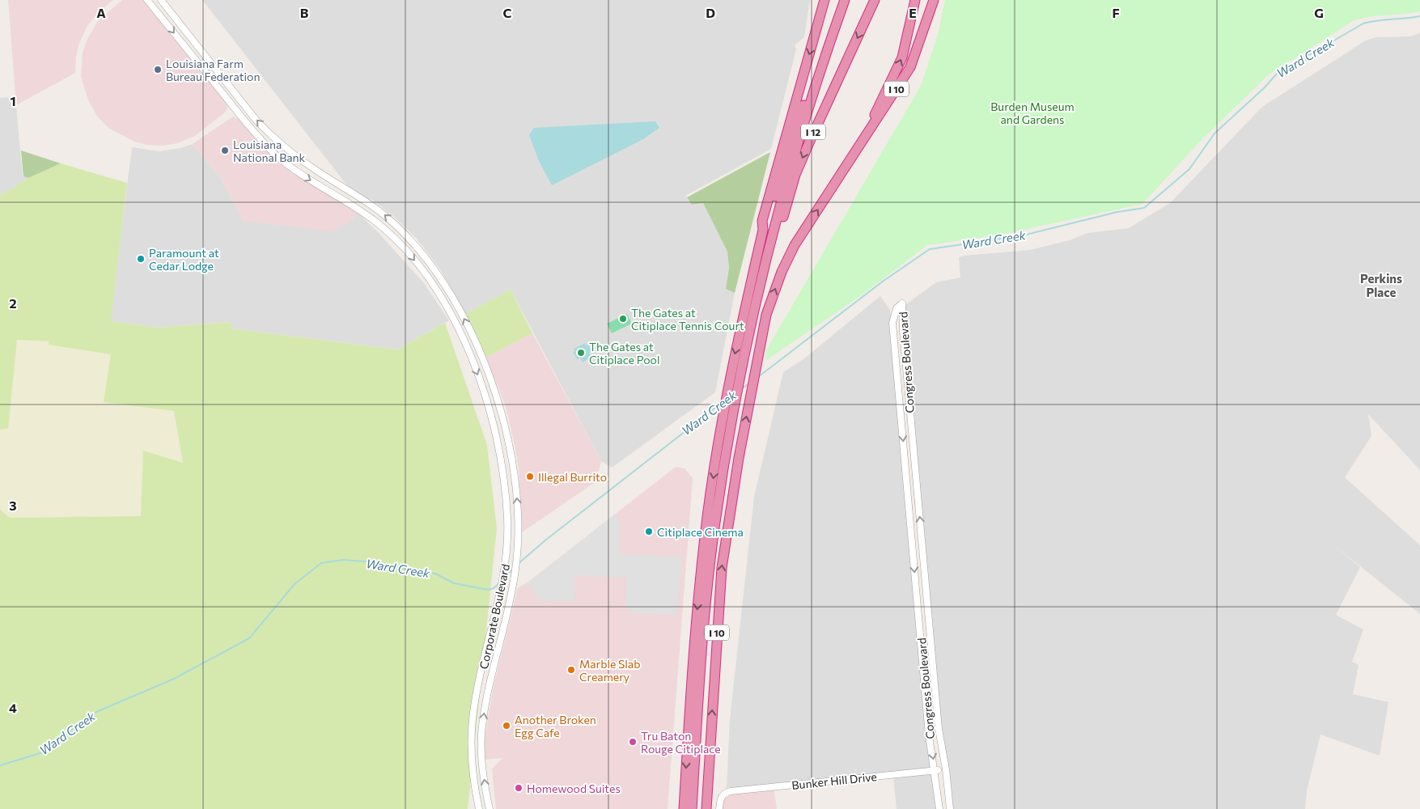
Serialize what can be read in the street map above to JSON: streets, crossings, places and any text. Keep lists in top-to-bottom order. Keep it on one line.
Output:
{"streets":{"highway":["I 10","I 12"],"street":["Congress Boulevard","Corporate Boulevard","Bunker Hill Drive"]},"crossings":[["I 10","I 12"],["Congress Boulevard","Bunker Hill Drive"]],"districts":["Perkins Place"],"water":["Ward Creek"],"parks":["Burden Museum and Gardens"],"places":["Louisiana Farm Bureau Federation","Louisiana National Bank","Paramount at Cedar Lodge","The Gates at Citiplace Tennis Court","The Gates at Citiplace Pool","Illegal Burrito","Citiplace Cinema","Marble Slab Creamery","Another Broken Egg Cafe","Tru Baton Rouge Citiplace","Homewood Suites"],"grid":{"columns":["A","B","C","D","E","F","G"],"rows":["1","2","3","4"]}}
